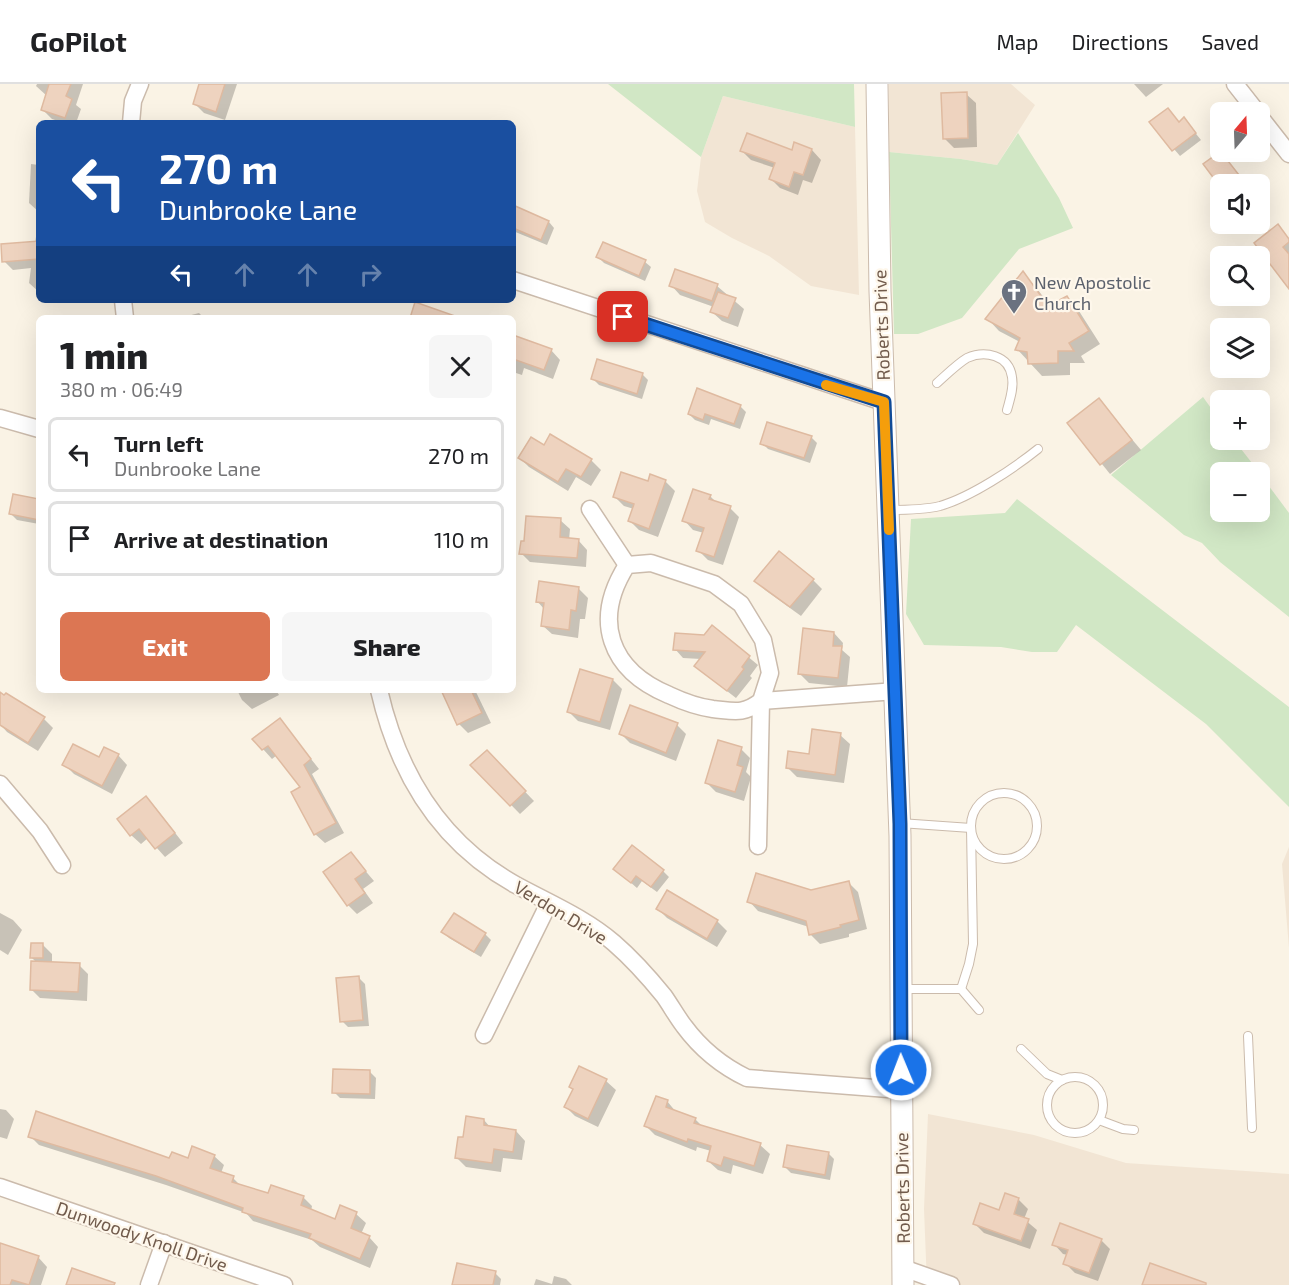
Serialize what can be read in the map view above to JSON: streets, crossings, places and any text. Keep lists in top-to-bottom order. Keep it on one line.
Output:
{"streets":{"street":["Roberts Drive","Verdon Drive","Dunwoody Knoll Drive"]},"crossings":[["Roberts Drive","Verdon Drive"]],"places":{"church":["New Apostolic Church"]},"north":"top","page":{"header":"GoPilot","nav":["Map","Directions","Saved"],"map_buttons":["+","−"],"turn":["270 m","Dunbrooke Lane"],"heading":["1 min","380 m · 06:49"],"list":[{"name":"Turn left","note":"Dunbrooke Lane","value":"270 m"},{"name":"Arrive at destination","value":"110 m"}],"buttons":["Exit","Share"]}}
